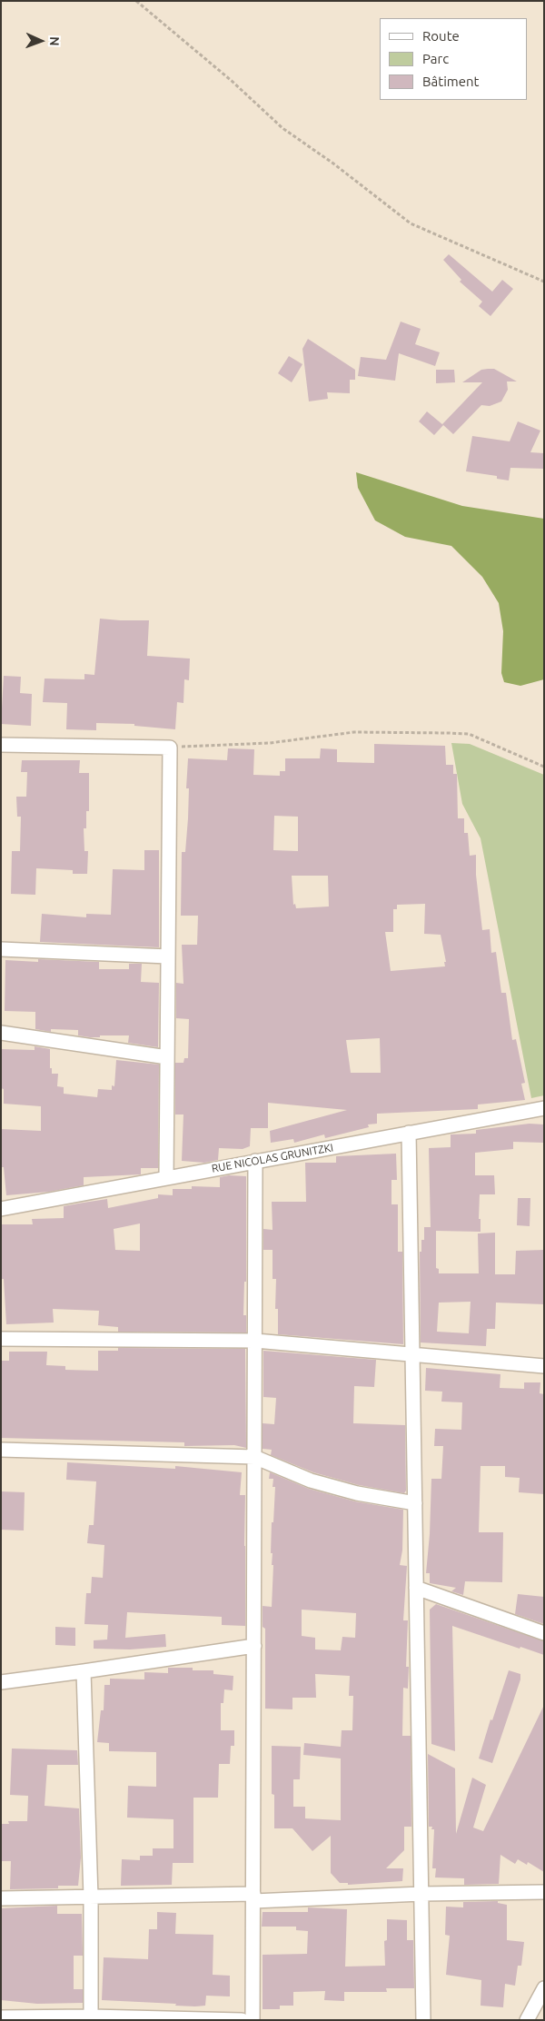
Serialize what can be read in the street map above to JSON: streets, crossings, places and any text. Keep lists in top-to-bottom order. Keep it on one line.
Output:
{"streets":{"street":["RUE NICOLAS GRUNITZKI"]},"legend":["Route","Parc","Bâtiment"],"north":"right"}
